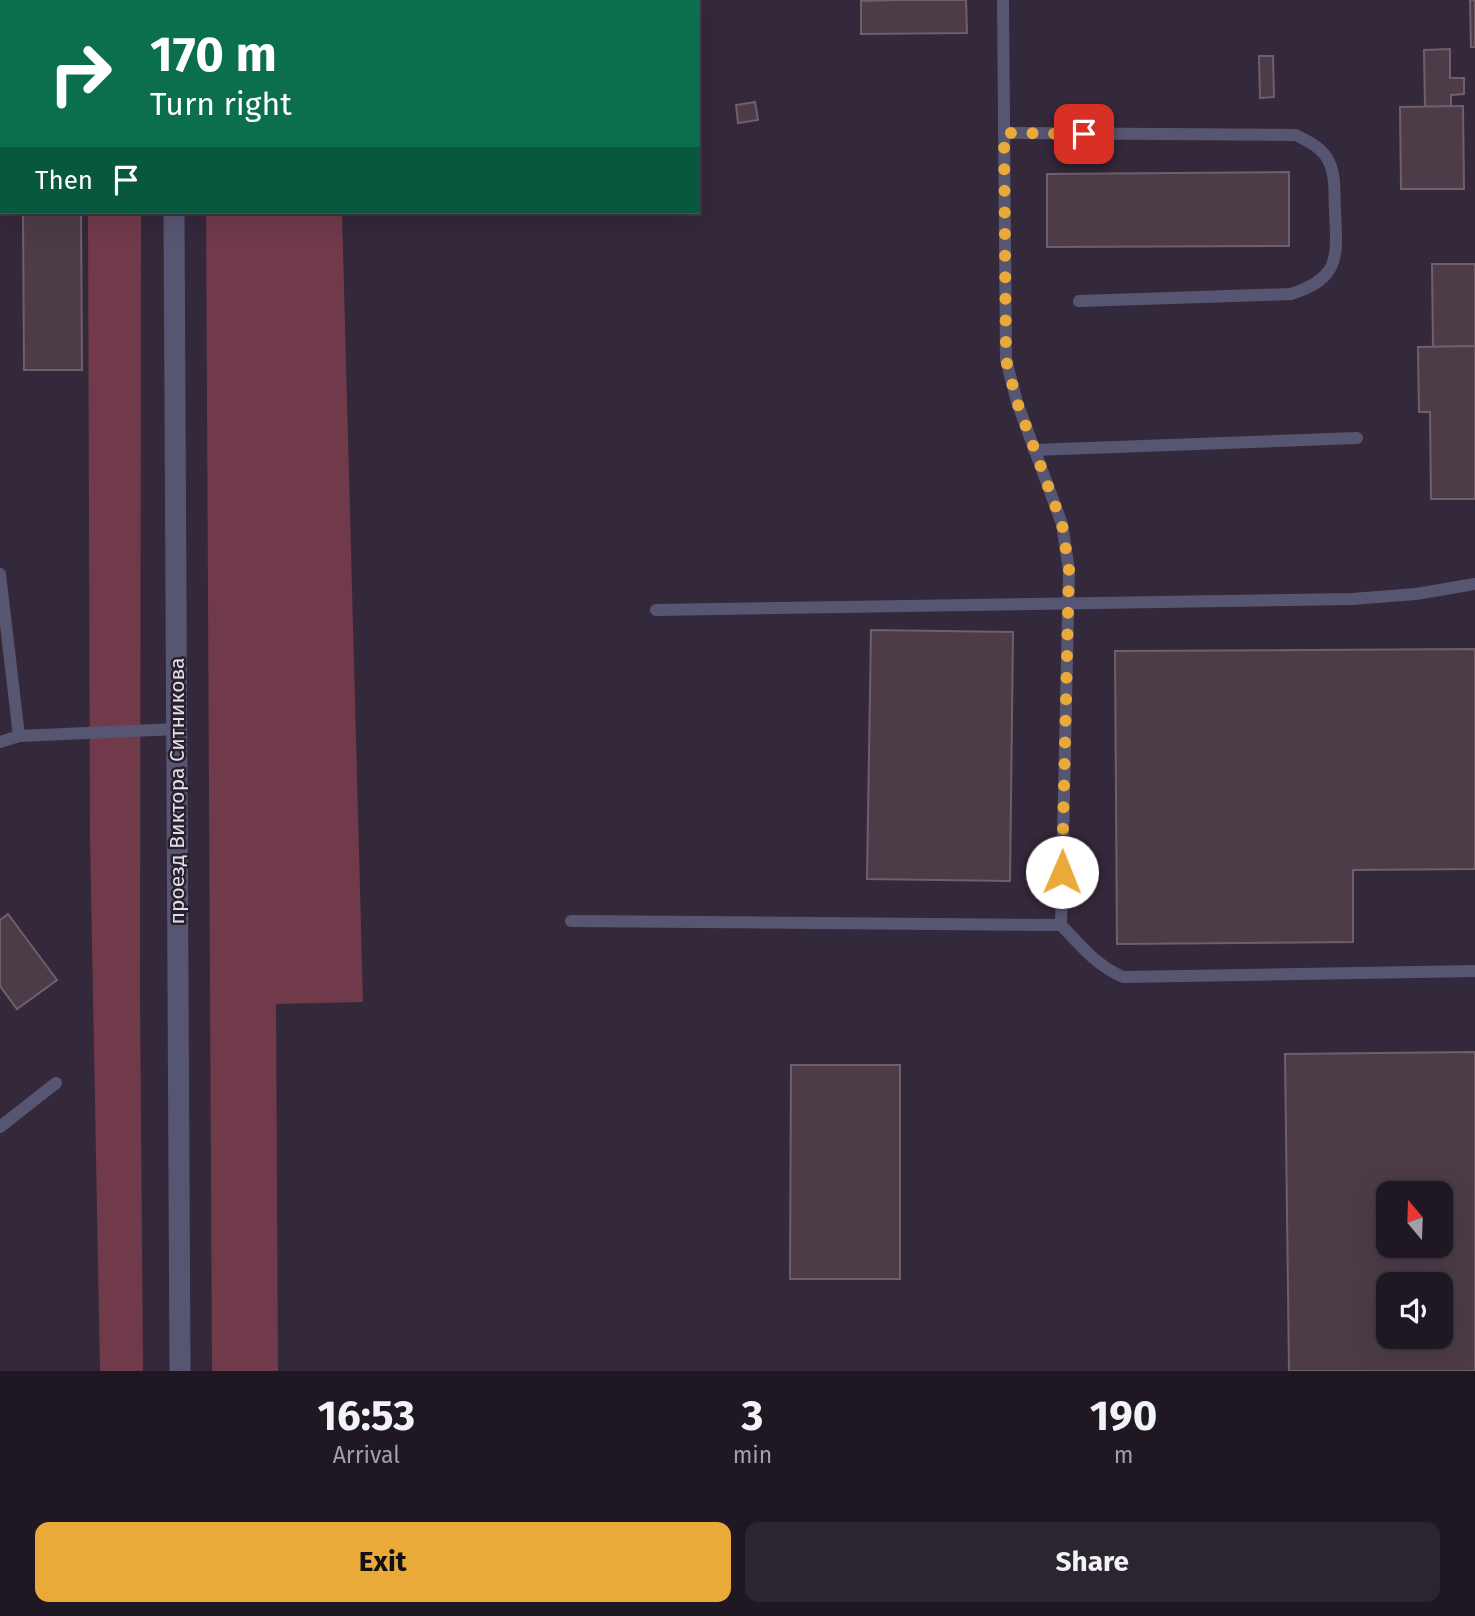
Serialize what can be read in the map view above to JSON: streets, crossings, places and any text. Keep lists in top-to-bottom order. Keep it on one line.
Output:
{"streets":{"street":["проезд Виктора Ситникова"]},"north":"top","page":{"turn":["170 m","Turn right"],"then":"Then","eta":["16:53","Arrival","3","min","190","m"],"buttons":["Exit","Share"]}}
